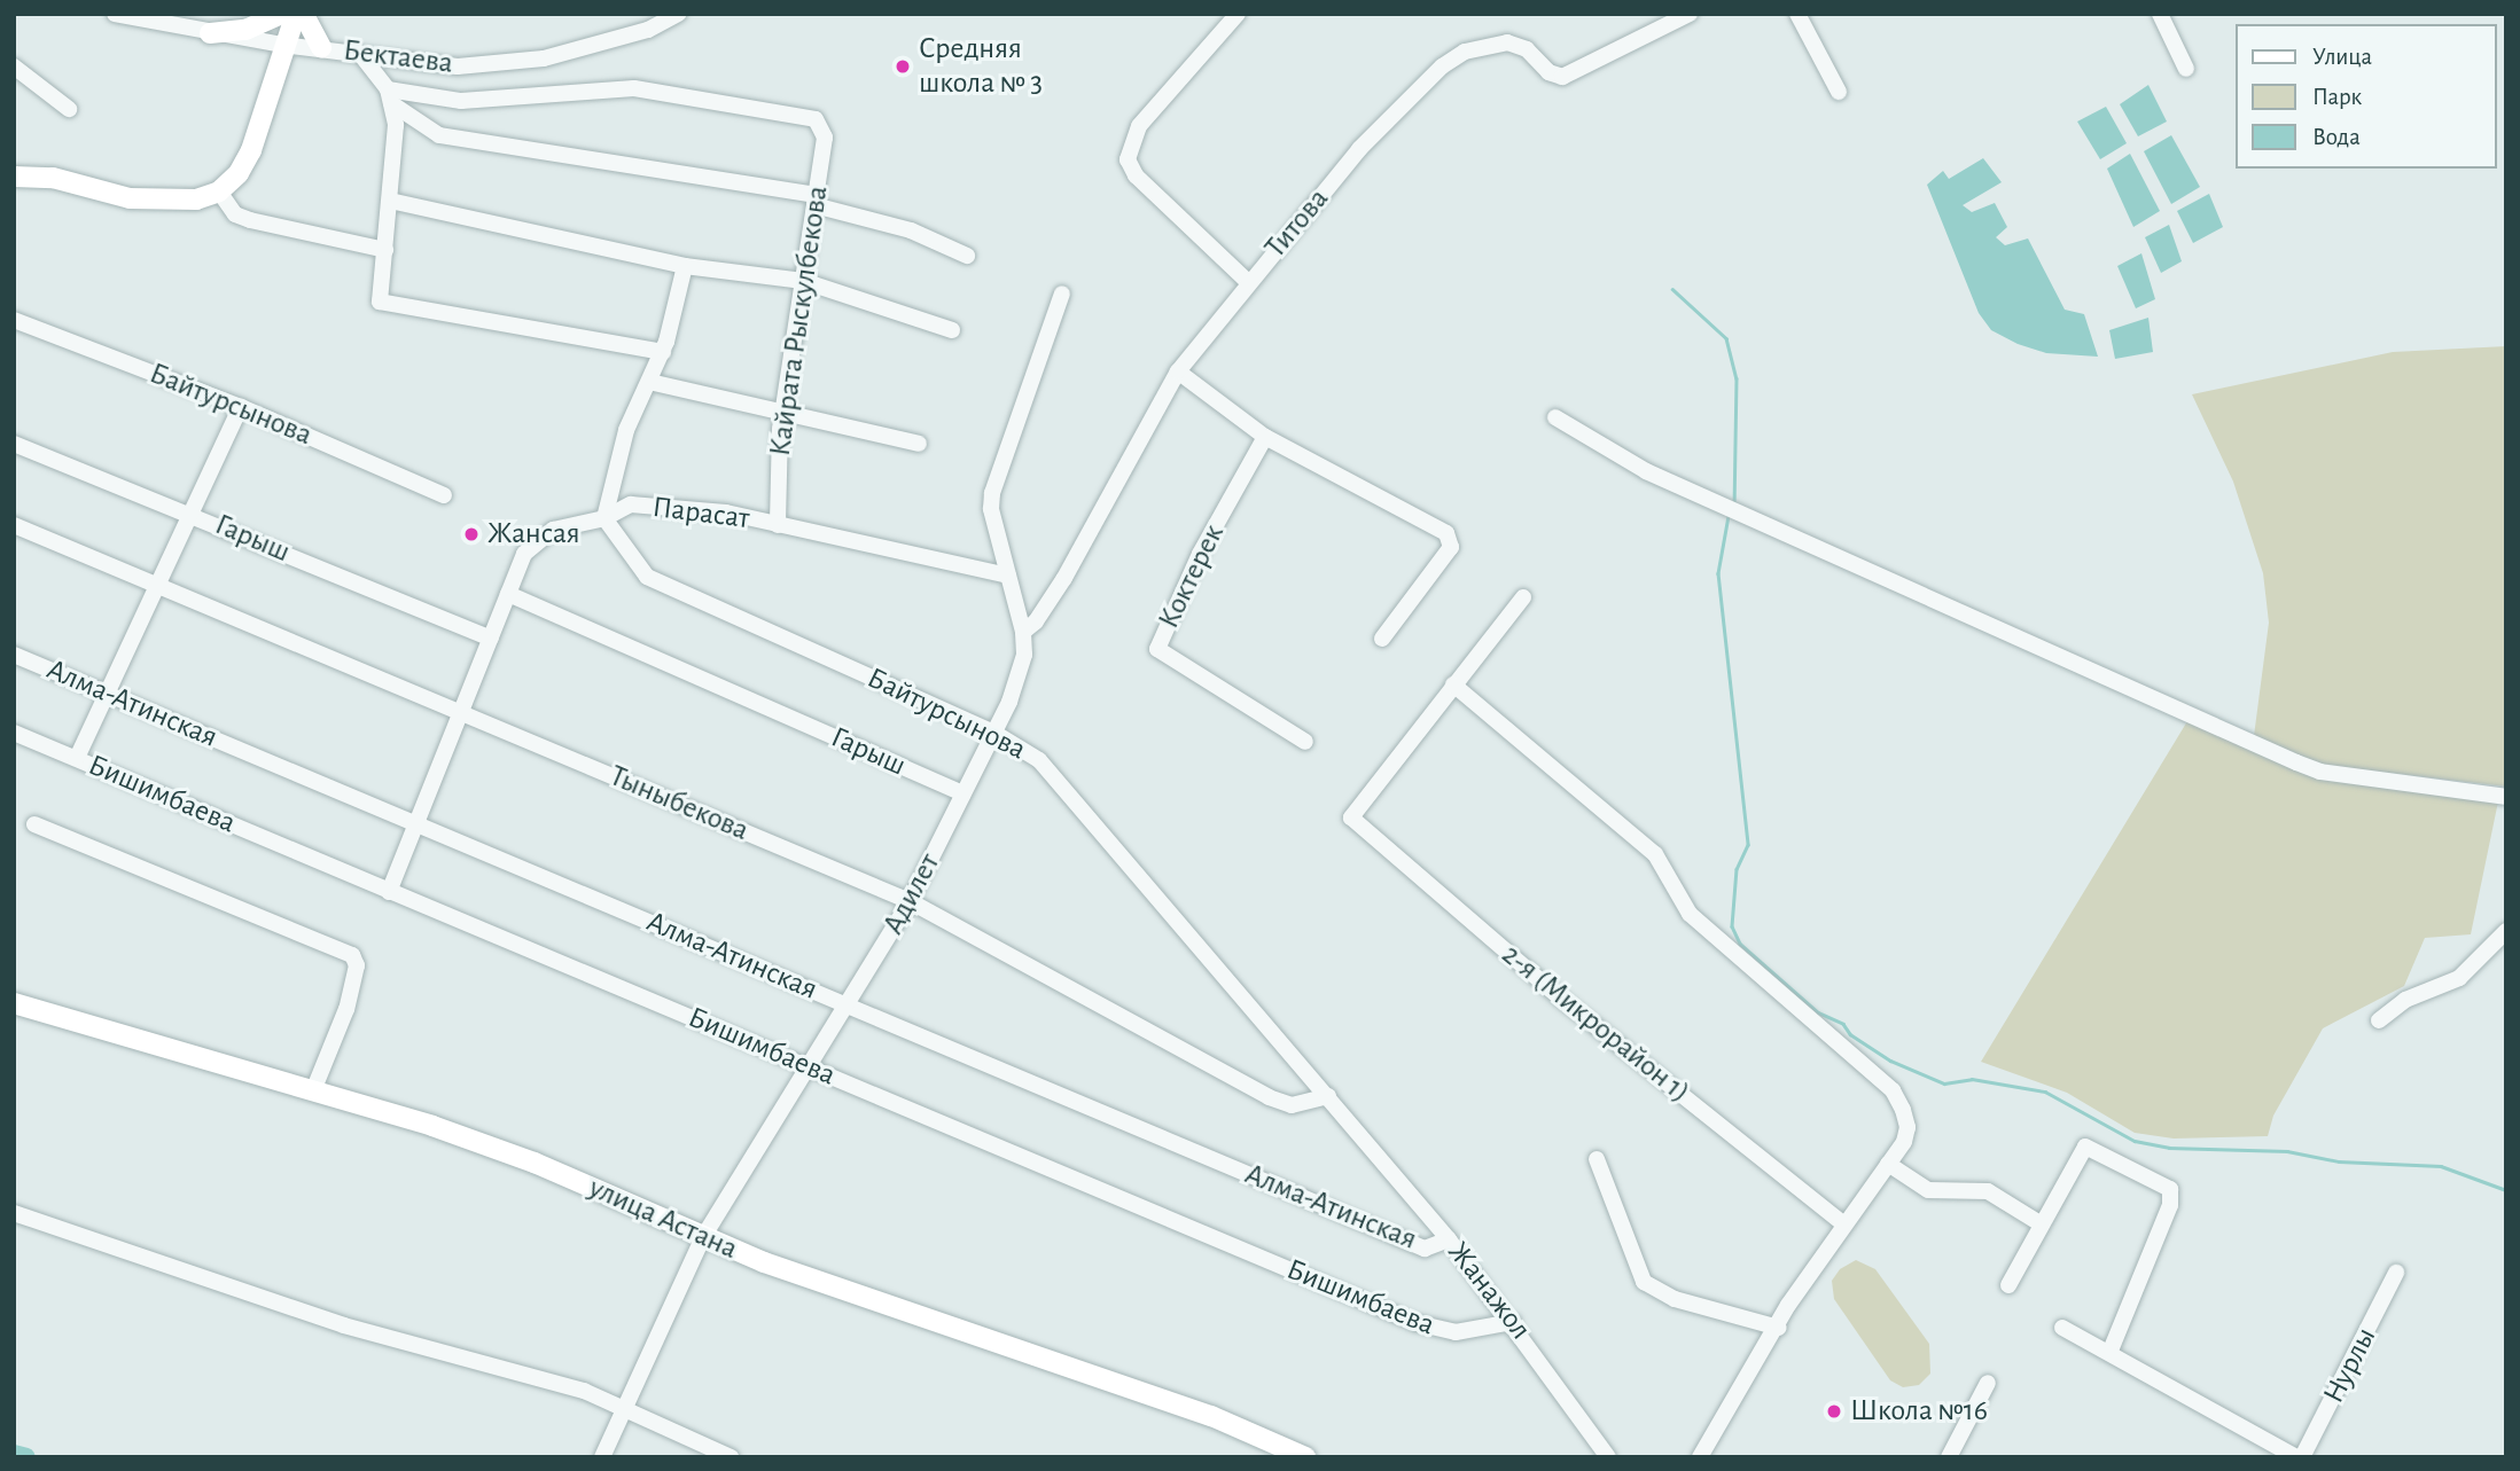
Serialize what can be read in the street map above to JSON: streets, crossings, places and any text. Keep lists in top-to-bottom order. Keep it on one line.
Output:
{"streets":{"main road":["улица Астана"],"street":["Бектаева","Титова","Кайрата Рыскулбекова","Байтурсынова","Парасат","Гарыш","Коктерек","Алма-Атинская","Бишимбаева","Тыныбекова","Адилет","2-я (Микрорайон 1)","Жанажол","Нурлы"]},"crossings":[["Титова","Адилет"],["Кайрата Рыскулбекова","Парасат"],["Байтурсынова","Парасат"],["Байтурсынова","Тыныбекова"],["Байтурсынова","Адилет"],["Байтурсынова","Жанажол"],["Парасат","Гарыш"],["Парасат","Алма-Атинская"],["Парасат","Бишимбаева"],["Парасат","Тыныбекова"],["Парасат","Адилет"],["Гарыш","Адилет"],["Алма-Атинская","Адилет"],["Алма-Атинская","Жанажол"],["Бишимбаева","Адилет"],["Бишимбаева","Жанажол"],["Тыныбекова","Адилет"],["Тыныбекова","Жанажол"],["Адилет","улица Астана"]],"places":["Средняя школа № 3","Жансая","Школа №16"],"legend":["Улица","Парк","Вода"]}
